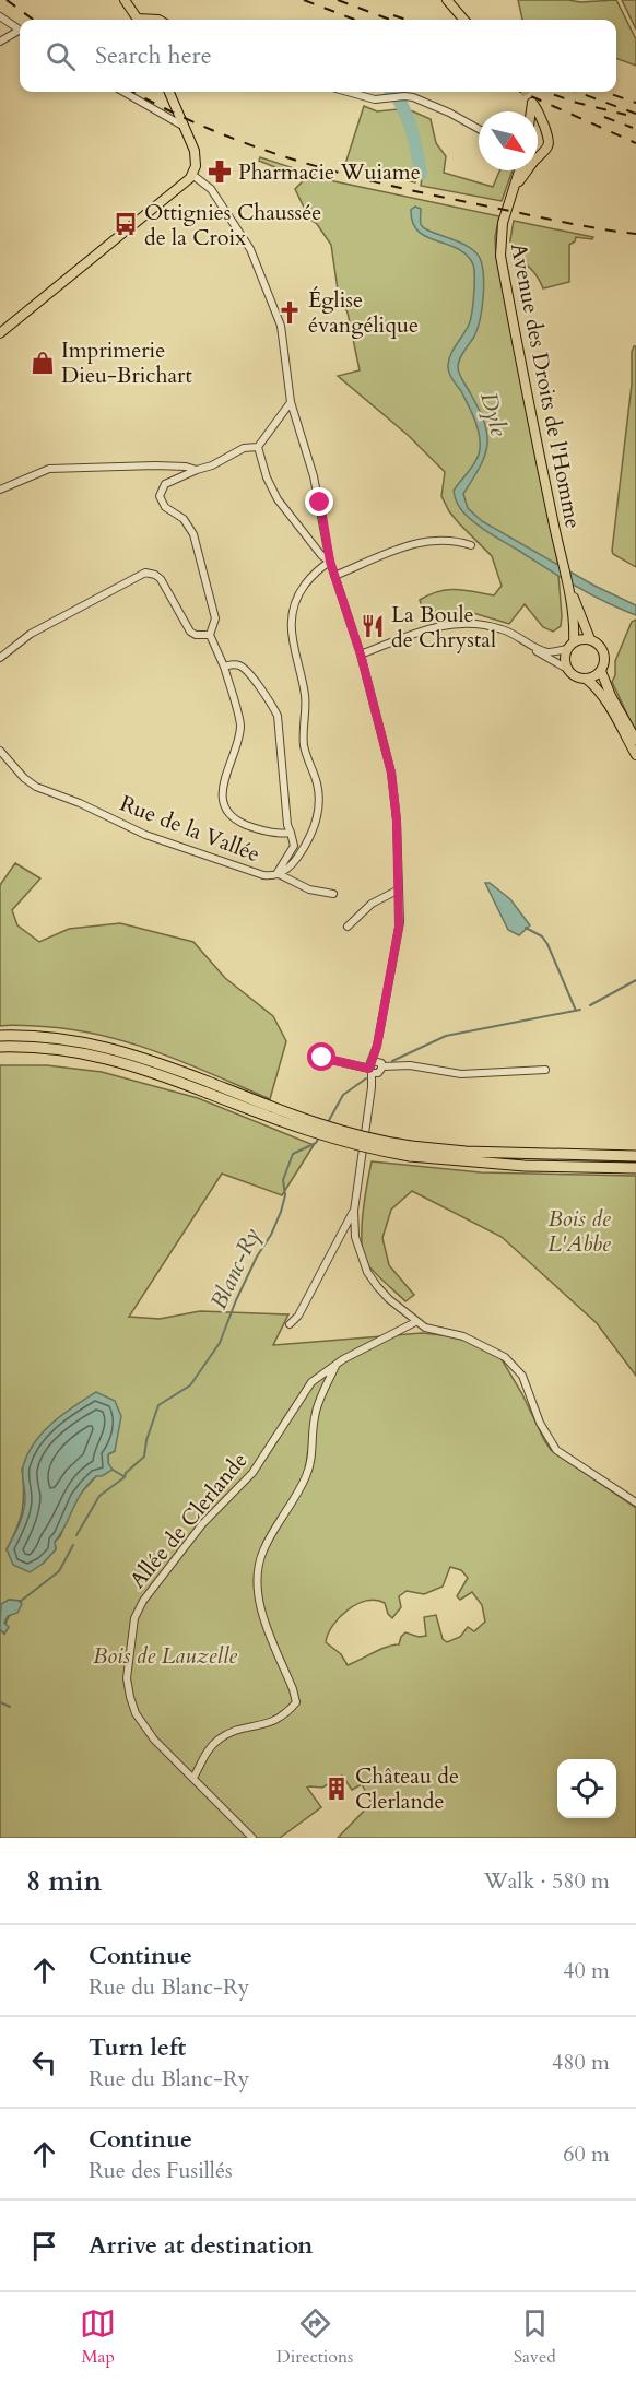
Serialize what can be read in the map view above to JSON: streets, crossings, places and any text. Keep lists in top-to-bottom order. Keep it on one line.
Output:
{"streets":{"main road":["Avenue des Droits de l'Homme"],"street":["Rue de la Vallée","Allée de Clerlande"]},"water":["Dyle","Blanc-Ry"],"parks":["Bois de L'Abbe","Bois de Lauzelle"],"places":{"pharmacy":["Pharmacie Wuiame"],"bus stop":["Ottignies Chaussée de la Croix"],"church":["Église évangélique"],"shop":["Imprimerie Dieu-Brichart"],"restaurant":["La Boule de Chrystal"],"building":["Château de Clerlande"]},"north":"bottom right","page":{"search":"Search here","heading":["8 min","Walk · 580 m"],"list":[["Continue","Rue du Blanc-Ry","40 m"],["Turn left","Rue du Blanc-Ry","480 m"],["Continue","Rue des Fusillés","60 m"],"Arrive at destination"],"nav":["Map","Directions","Saved"]}}
